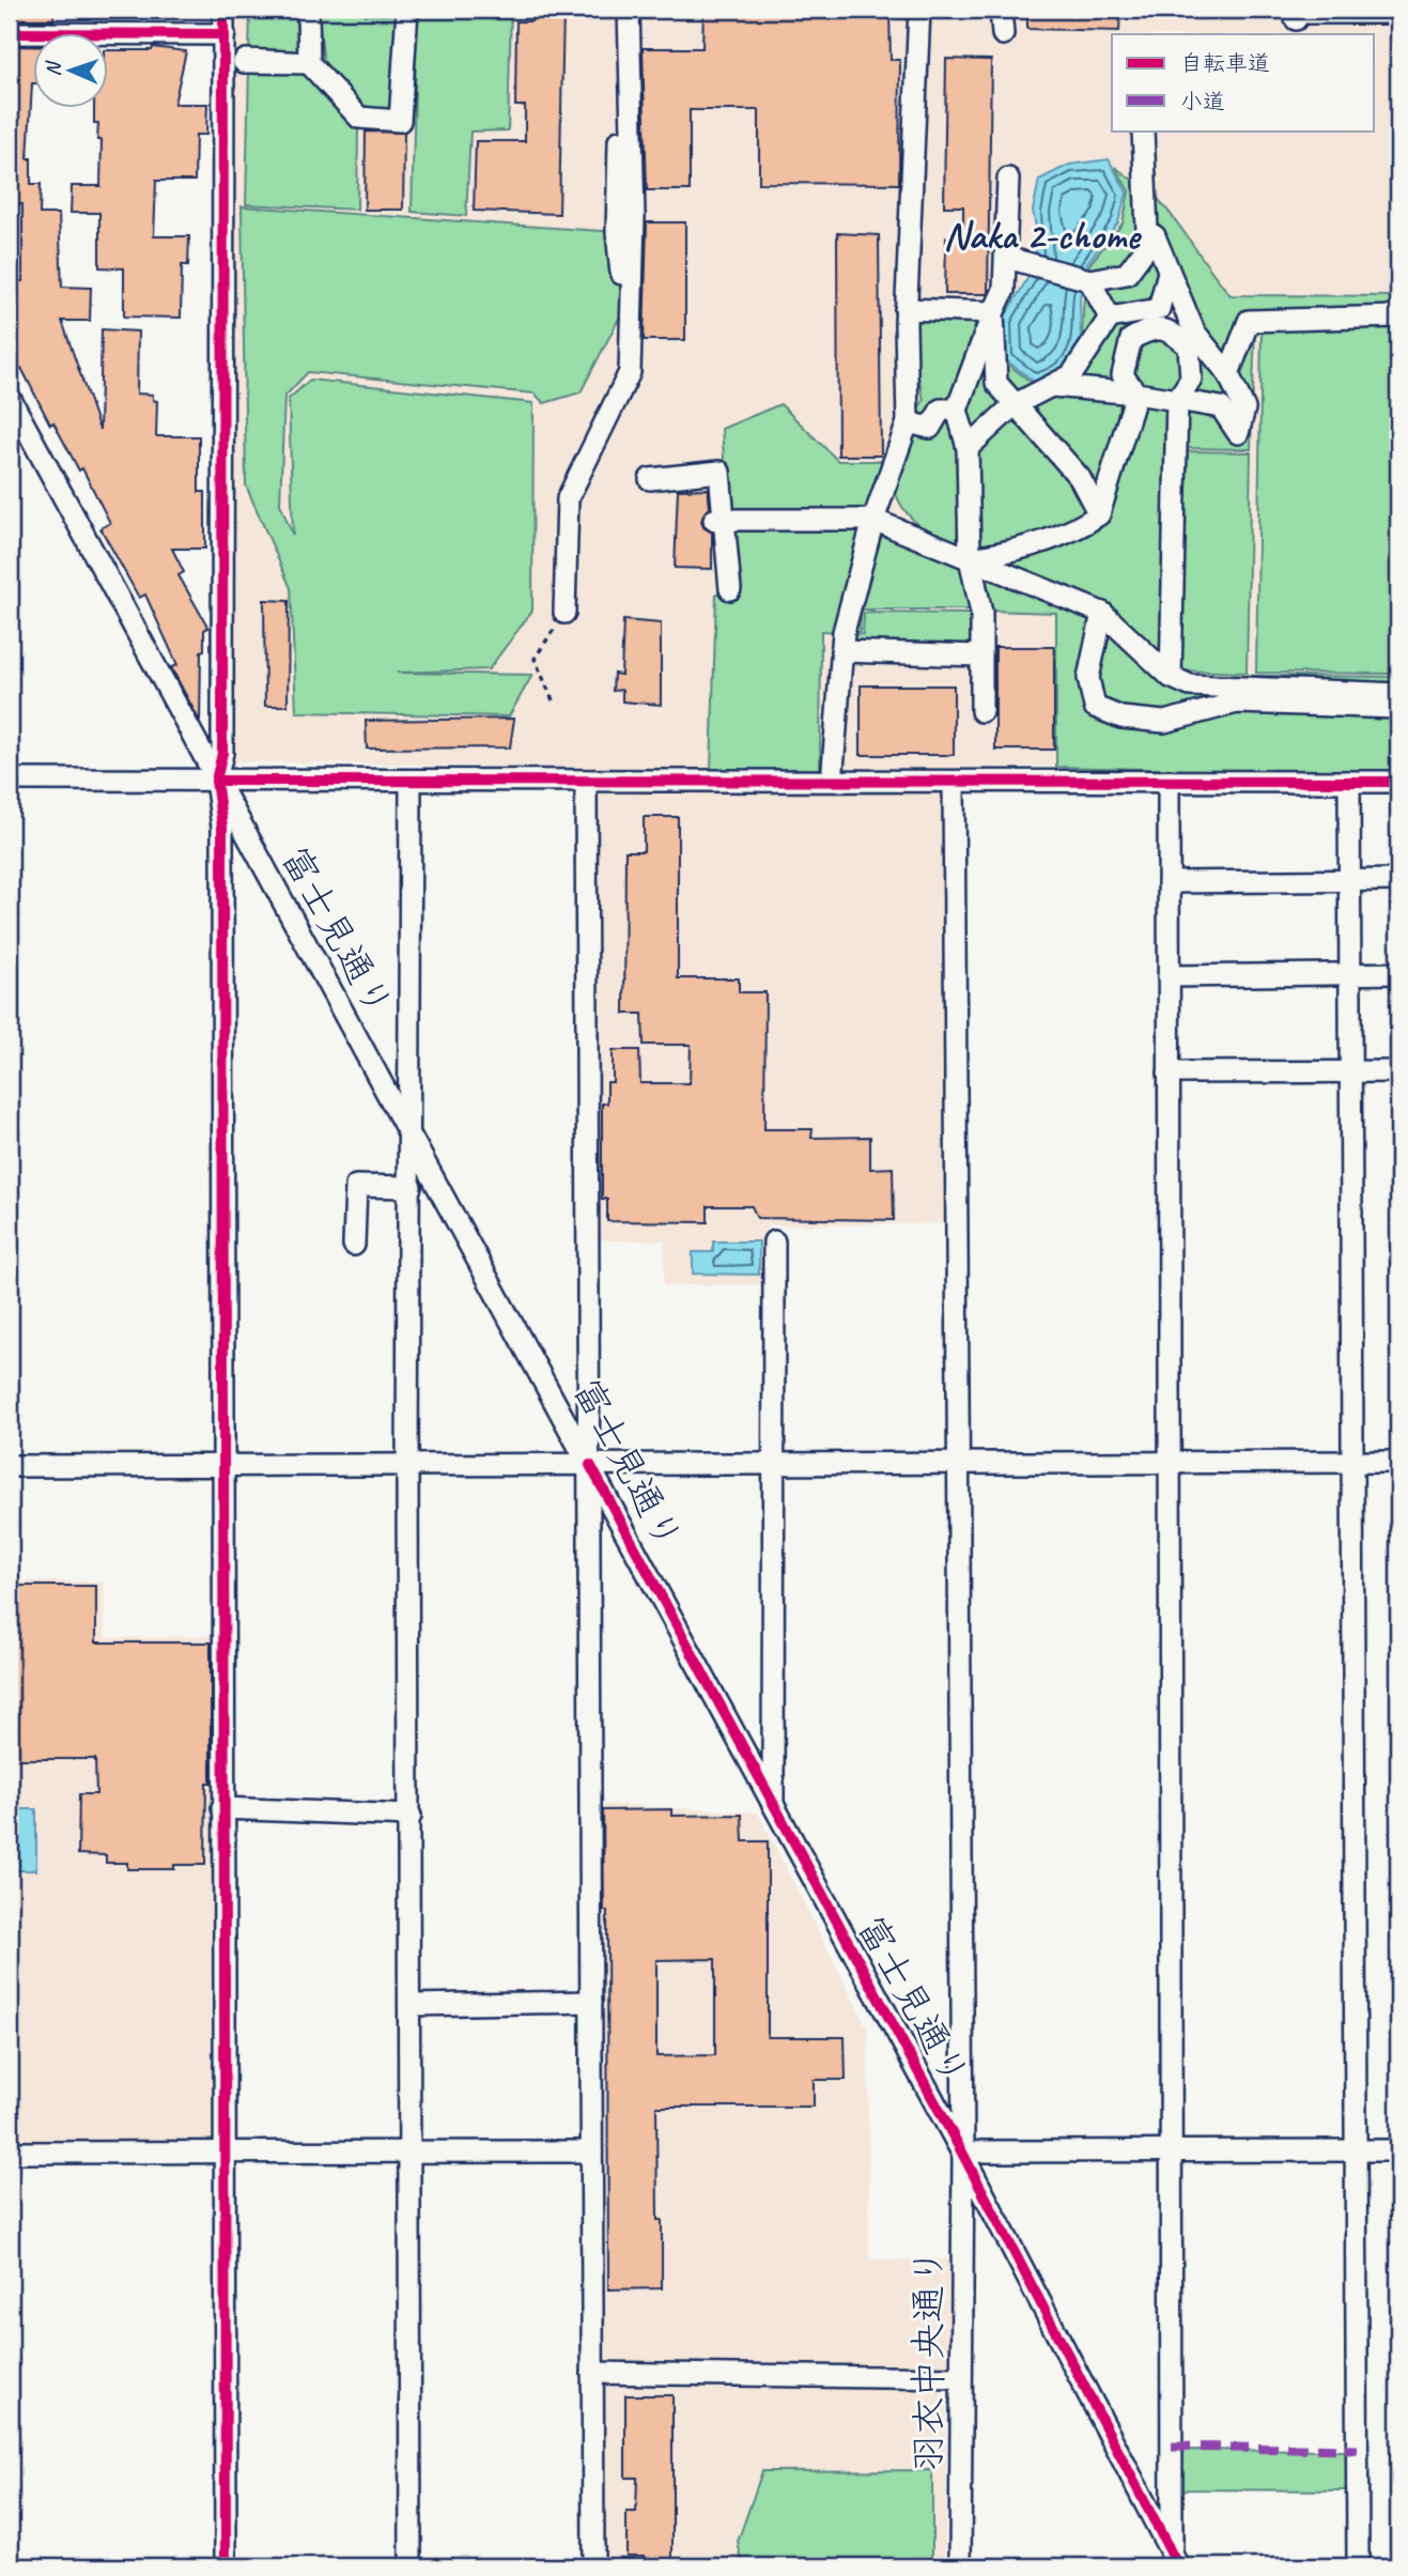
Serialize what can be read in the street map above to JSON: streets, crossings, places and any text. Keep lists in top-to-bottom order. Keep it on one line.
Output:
{"streets":{"street":["富士見通り","羽衣中央通り"]},"crossings":[["富士見通り","羽衣中央通り"]],"districts":["Naka 2-chome"],"legend":["自転車道","小道"],"north":"left"}
